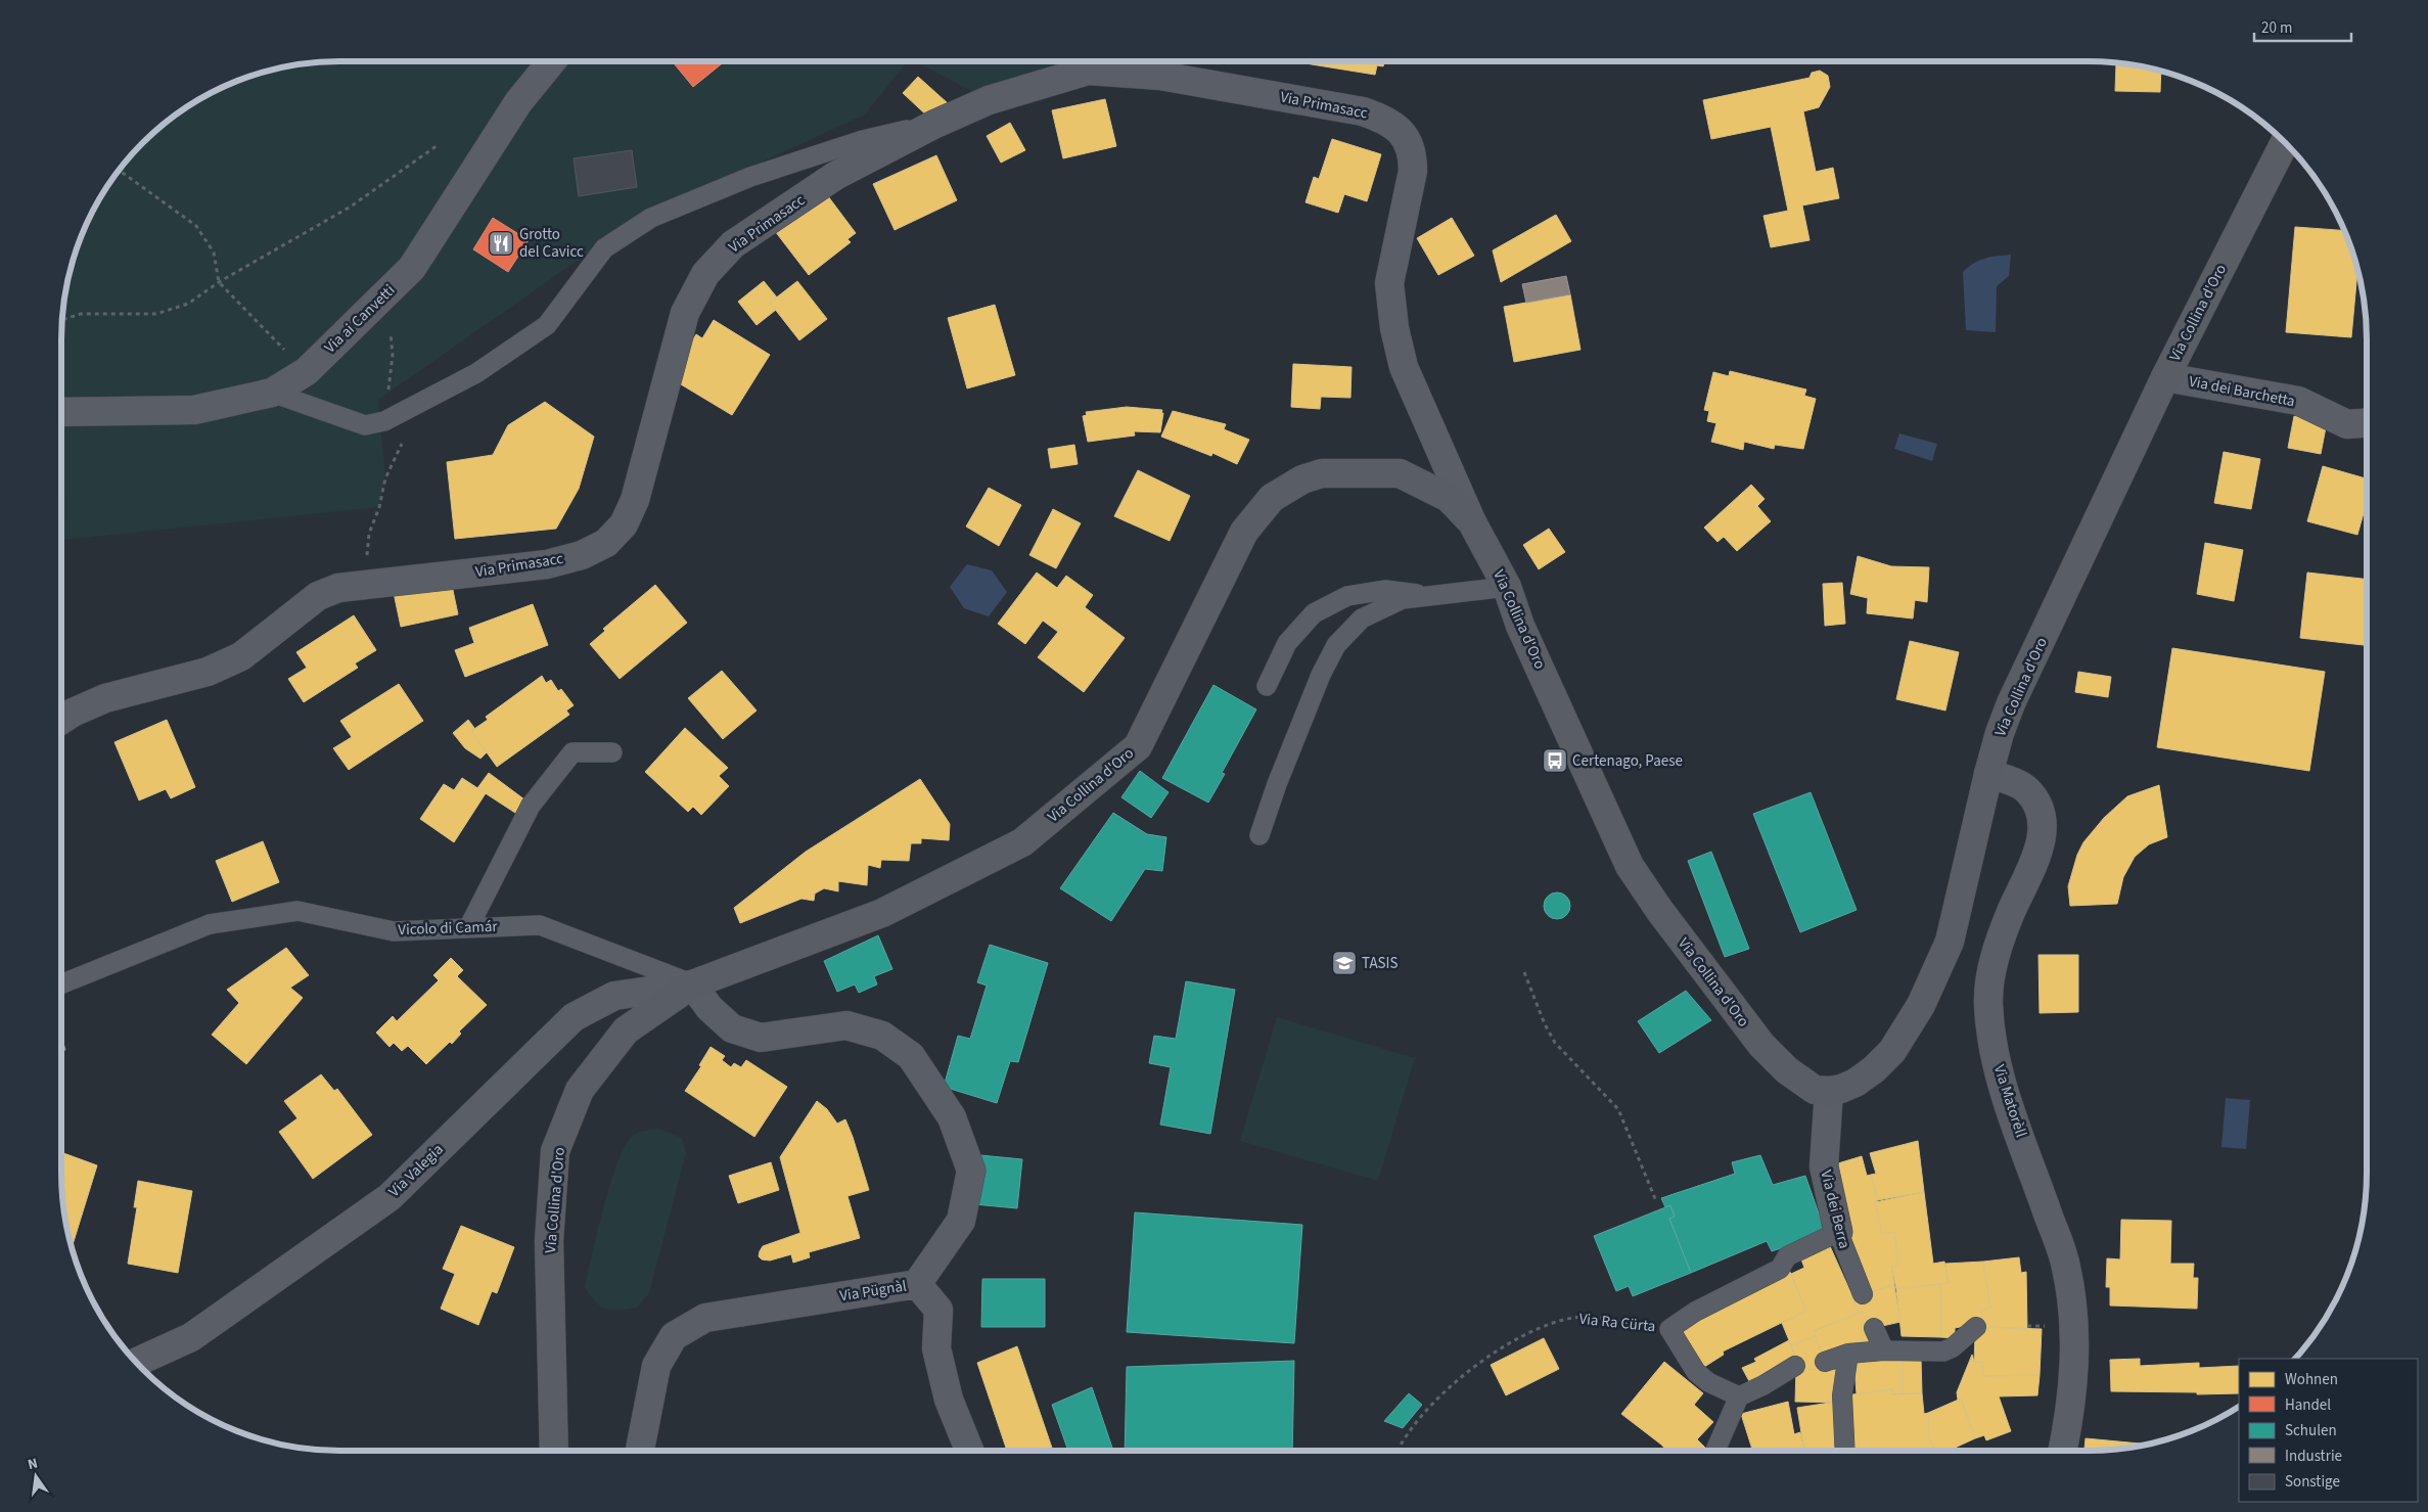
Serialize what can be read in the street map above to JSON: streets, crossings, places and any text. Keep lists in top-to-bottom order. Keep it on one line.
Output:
{"streets":{"street":["Via Primasacc","Via Collina d'Oro","Via ai Canvetti","Via dei Barchetta","Via Matorèll","Via Valegia","Via dei Berra","Via Pügnàl"],"lane":["Vicolo di Camár","Via Ra Cürta"]},"crossings":[["Via Primasacc","Via Collina d'Oro"],["Via Primasacc","Via ai Canvetti"],["Via Collina d'Oro","Via dei Barchetta"],["Via Collina d'Oro","Vicolo di Camár"],["Via Collina d'Oro","Via Matorèll"],["Via Collina d'Oro","Via Valegia"],["Via Collina d'Oro","Via dei Berra"],["Via Collina d'Oro","Via Pügnàl"],["Vicolo di Camár","Via Valegia"],["Vicolo di Camár","Via Pügnàl"],["Via Valegia","Via Pügnàl"],["Via dei Berra","Via Ra Cürta"]],"places":{"restaurant":["Grotto del Cavicc"],"bus stop":["Certenago, Paese"],"school or university":["TASIS"]},"legend":["Wohnen","Handel","Schulen","Industrie","Sonstige"],"scale_bar":"20 m","north":"top"}
